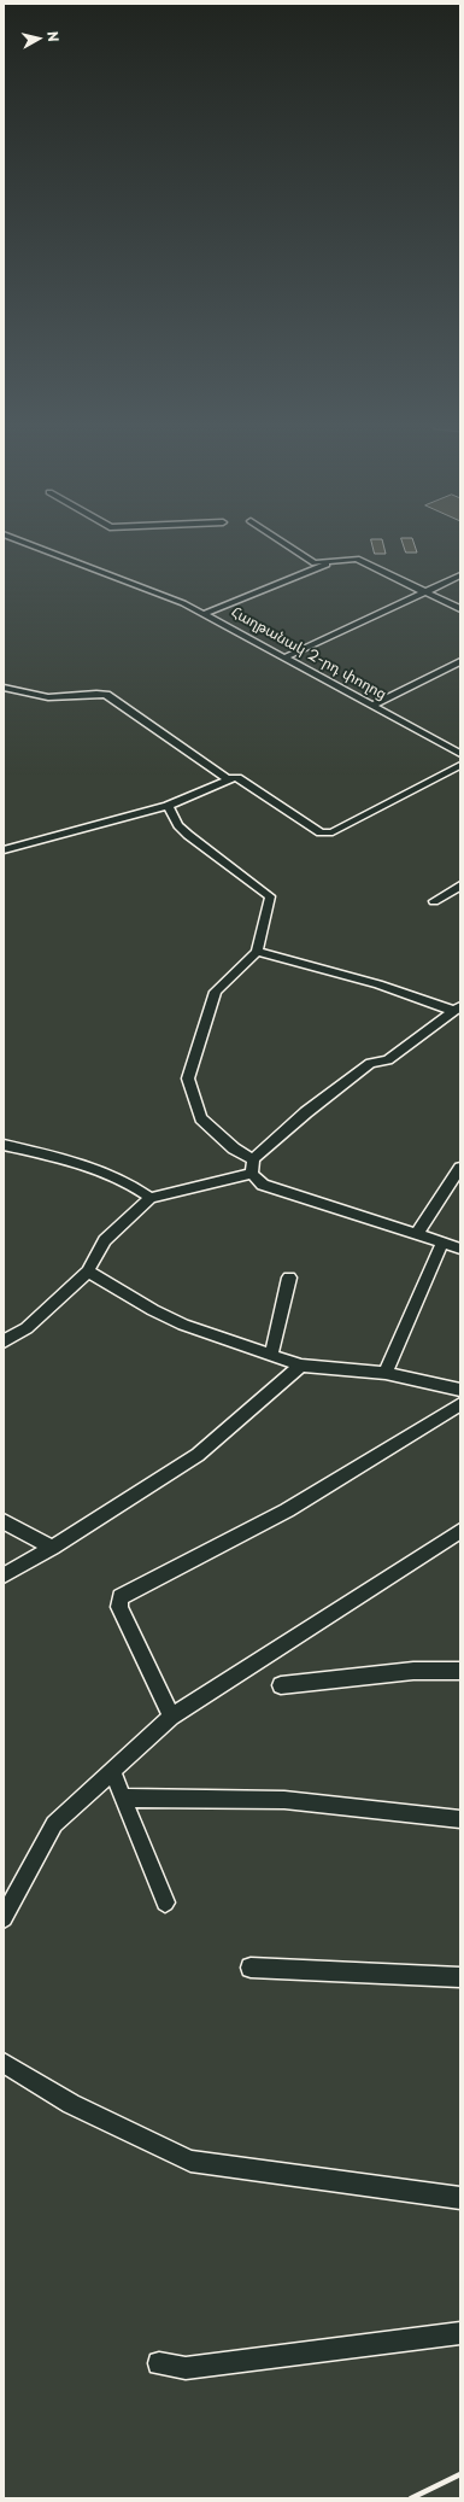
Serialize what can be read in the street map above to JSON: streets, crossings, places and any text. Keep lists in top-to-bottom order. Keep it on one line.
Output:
{"streets":{"street":["Հաղթանակ 2-րդ փողոց"]},"north":"right"}
